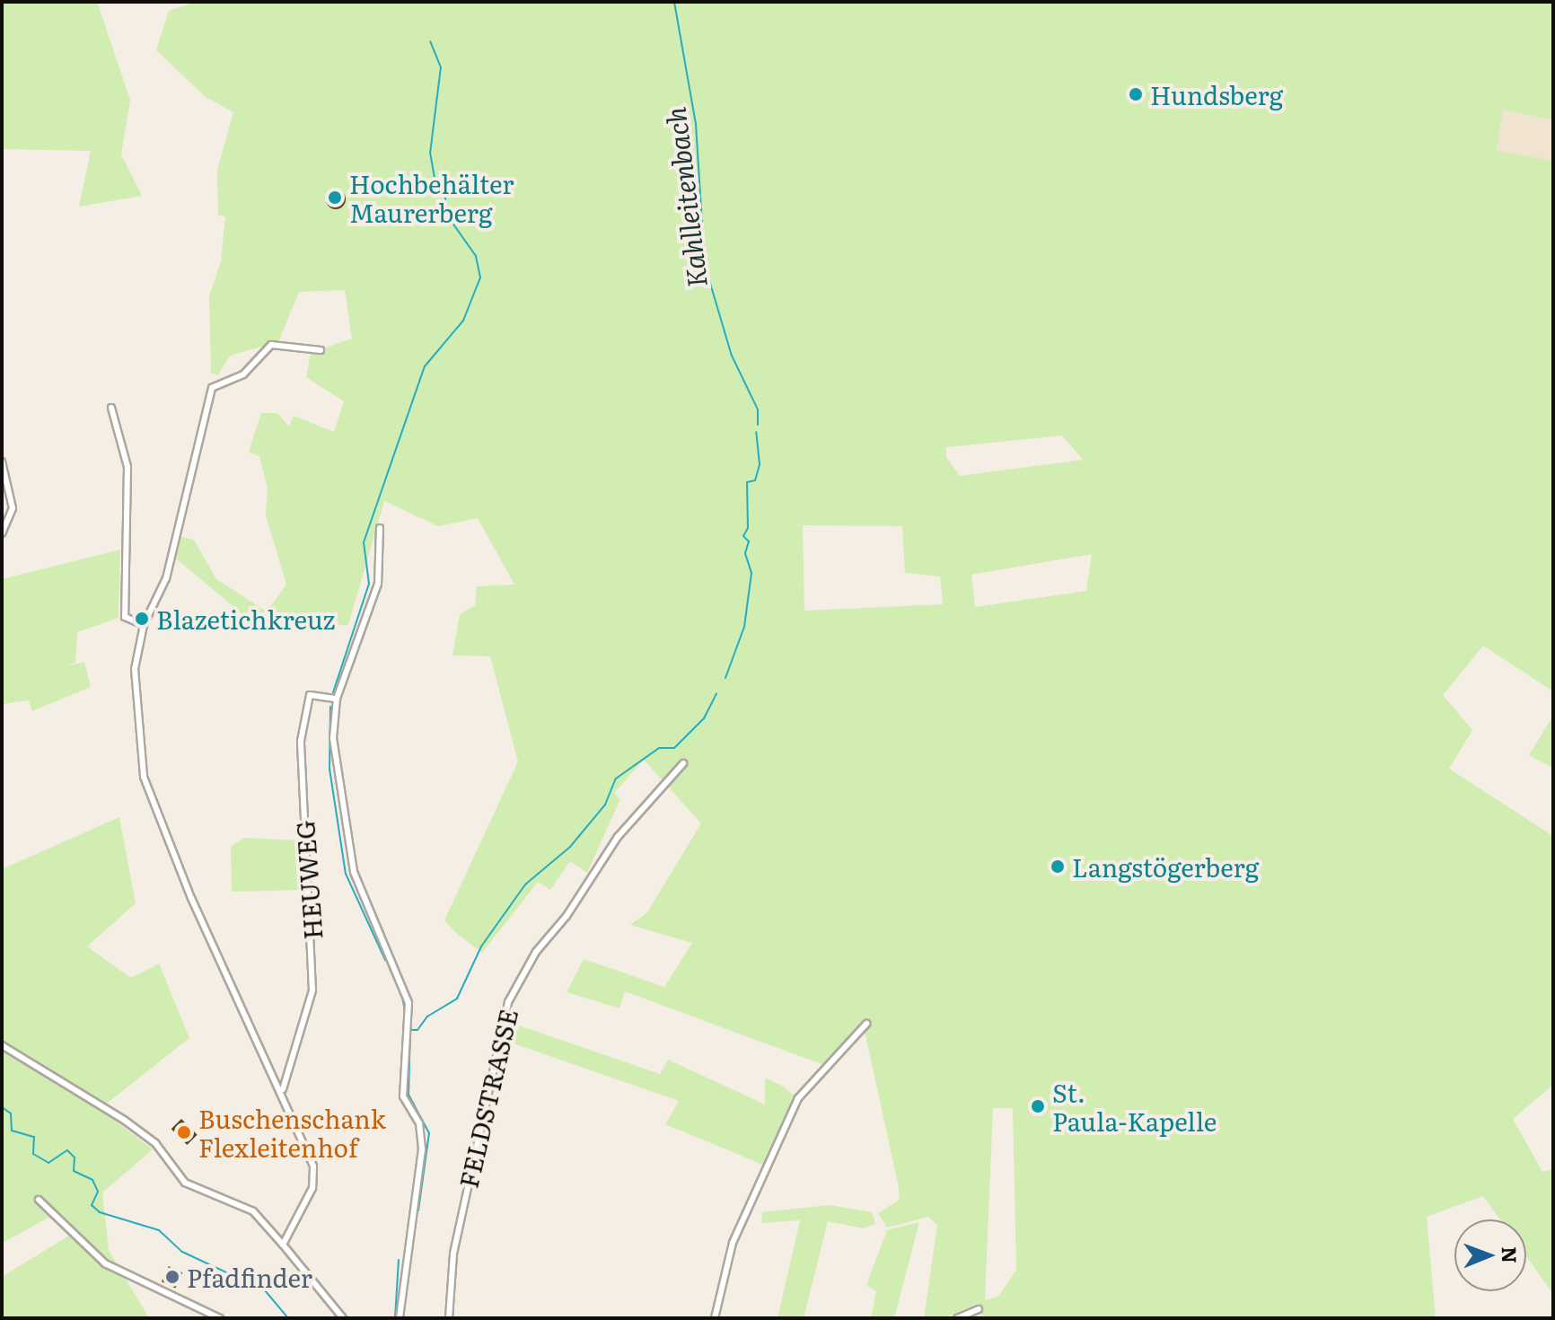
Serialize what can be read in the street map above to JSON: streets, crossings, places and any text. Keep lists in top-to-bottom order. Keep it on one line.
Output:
{"streets":{"street":["HEUWEG","FELDSTRASSE"]},"water":["Kahlleitenbach"],"places":["Hundsberg","Hochbehälter Maurerberg","Blazetichkreuz","Langstögerberg","St. Paula-Kapelle","Buschenschank Flexleitenhof","Pfadfinder"],"north":"right"}
